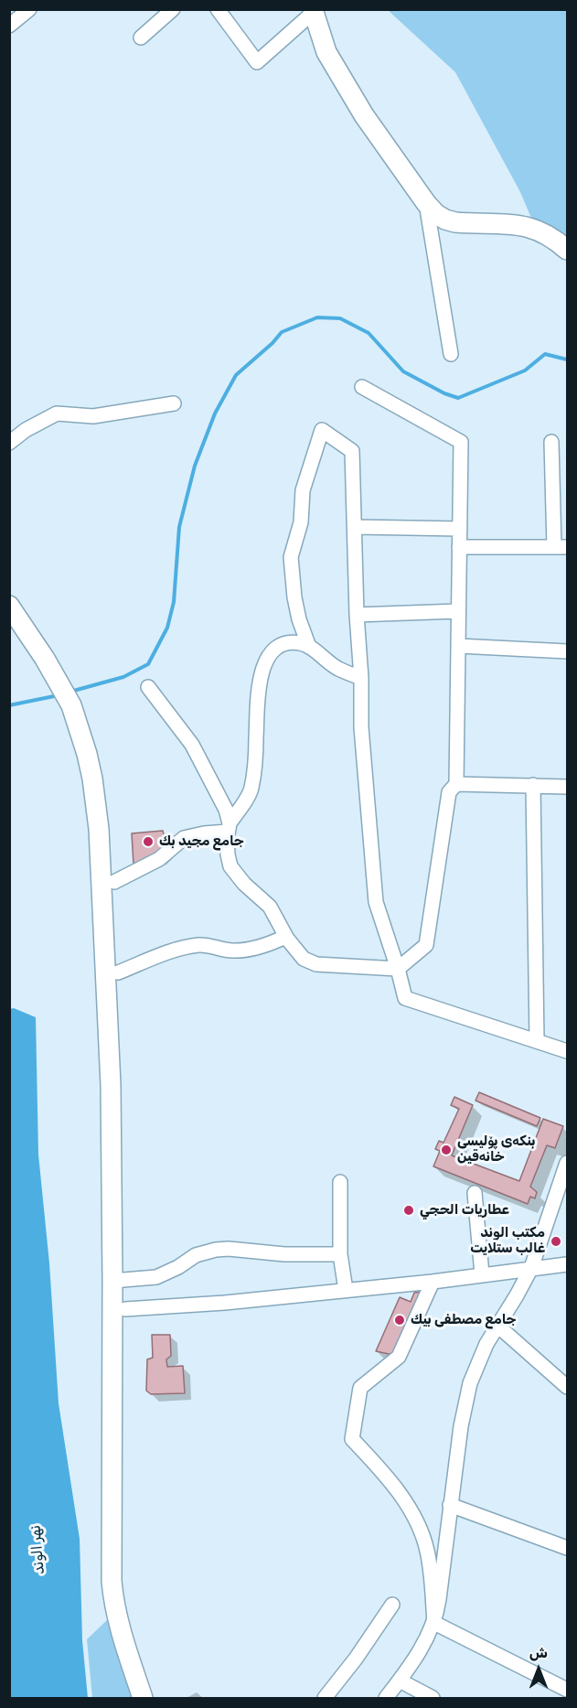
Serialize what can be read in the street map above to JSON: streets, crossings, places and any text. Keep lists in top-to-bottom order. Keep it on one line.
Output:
{"water":["نهر الوند"],"places":["جامع مجيد بك","بنکەی پۆلیسی خانەقین","عطاريات الحجي","مكتب الوند غالب ستلايت","جامع مصطفى بيك"],"north":"top"}
